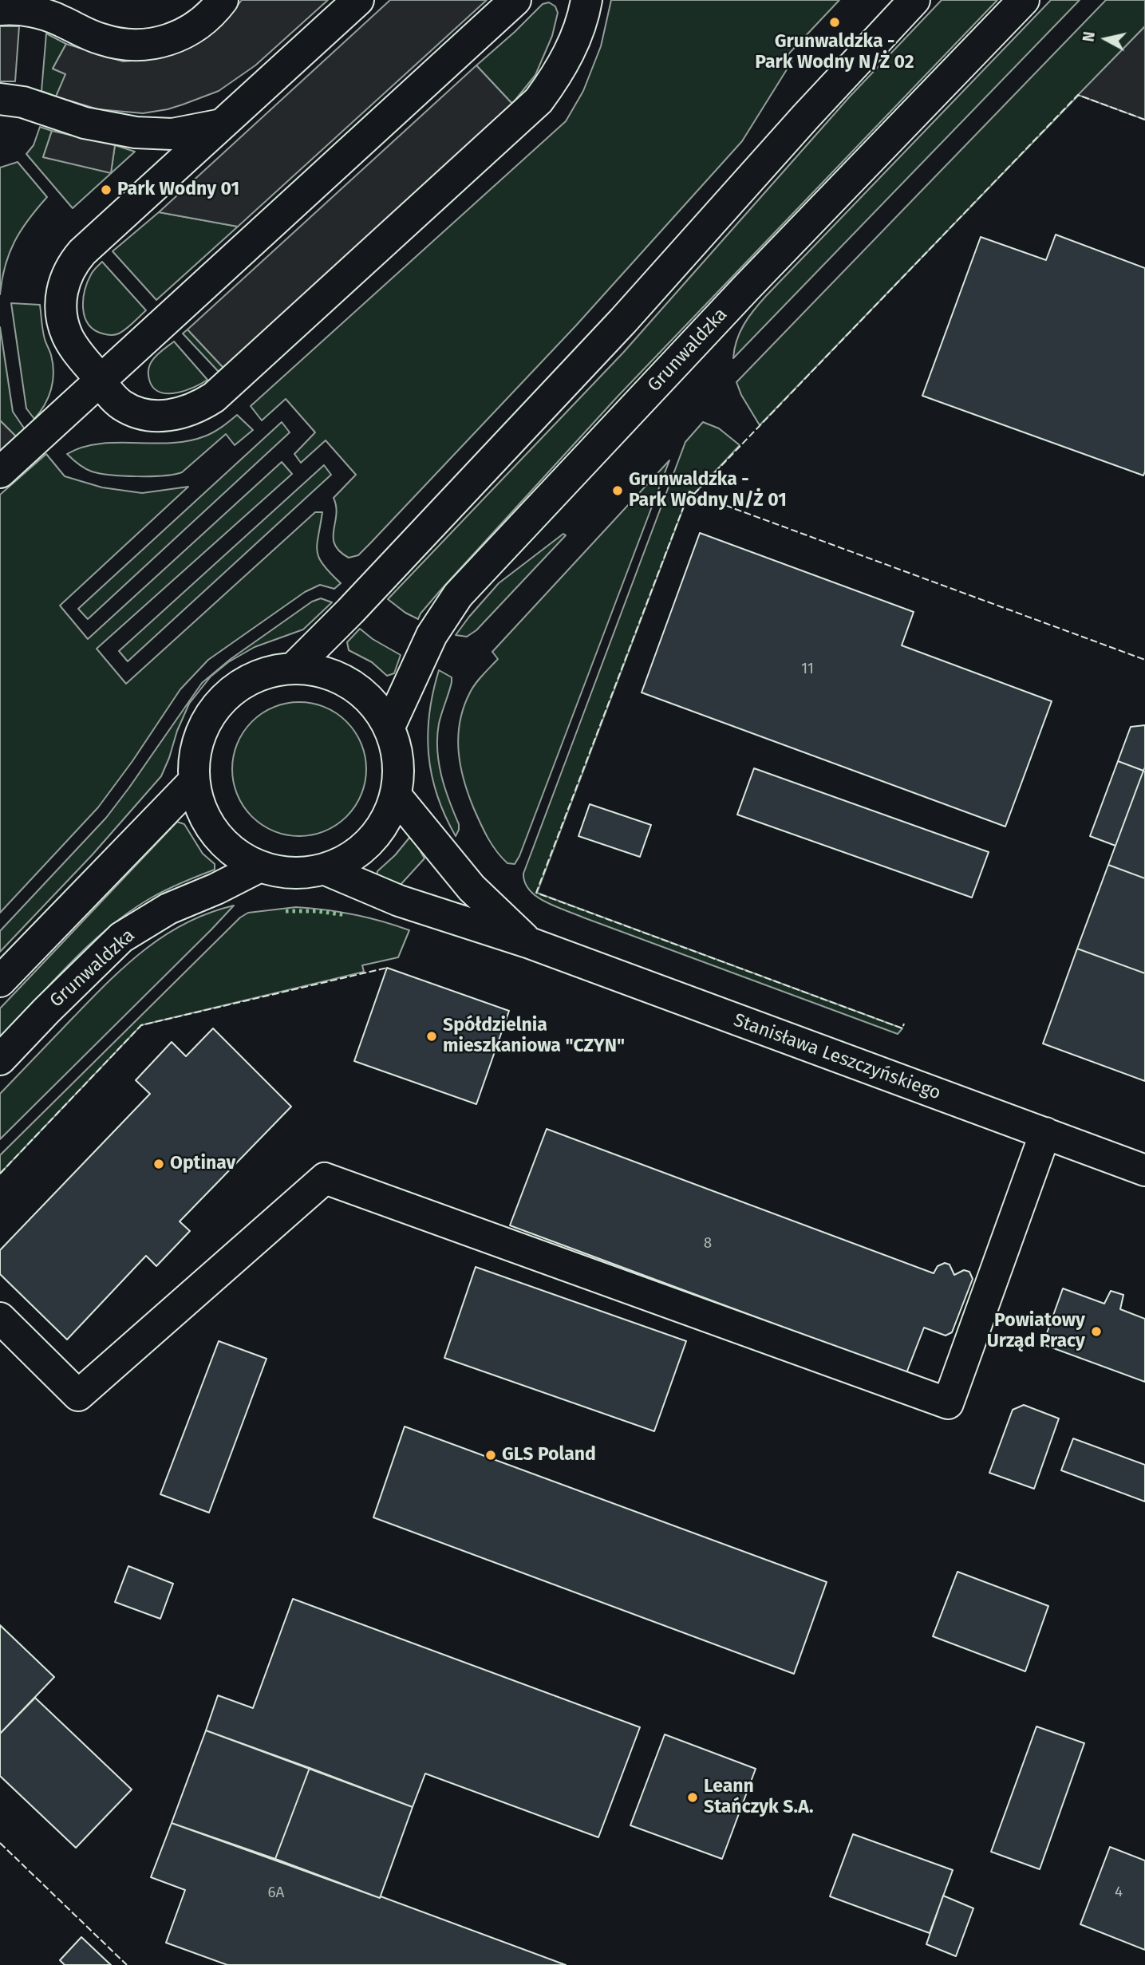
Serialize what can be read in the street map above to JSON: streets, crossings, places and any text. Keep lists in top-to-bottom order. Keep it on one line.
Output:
{"streets":{"street":["Grunwaldzka","Stanisława Leszczyńskiego"]},"places":["Grunwaldzka - Park Wodny N/Ż 02","Park Wodny 01","Grunwaldzka - Park Wodny N/Ż 01","Spółdzielnia mieszkaniowa \"CZYN\"","Optinav","Powiatowy Urząd Pracy","GLS Poland","Leann Stańczyk S.A."],"house_numbers":["11","8","4","6A"],"north":"left"}
